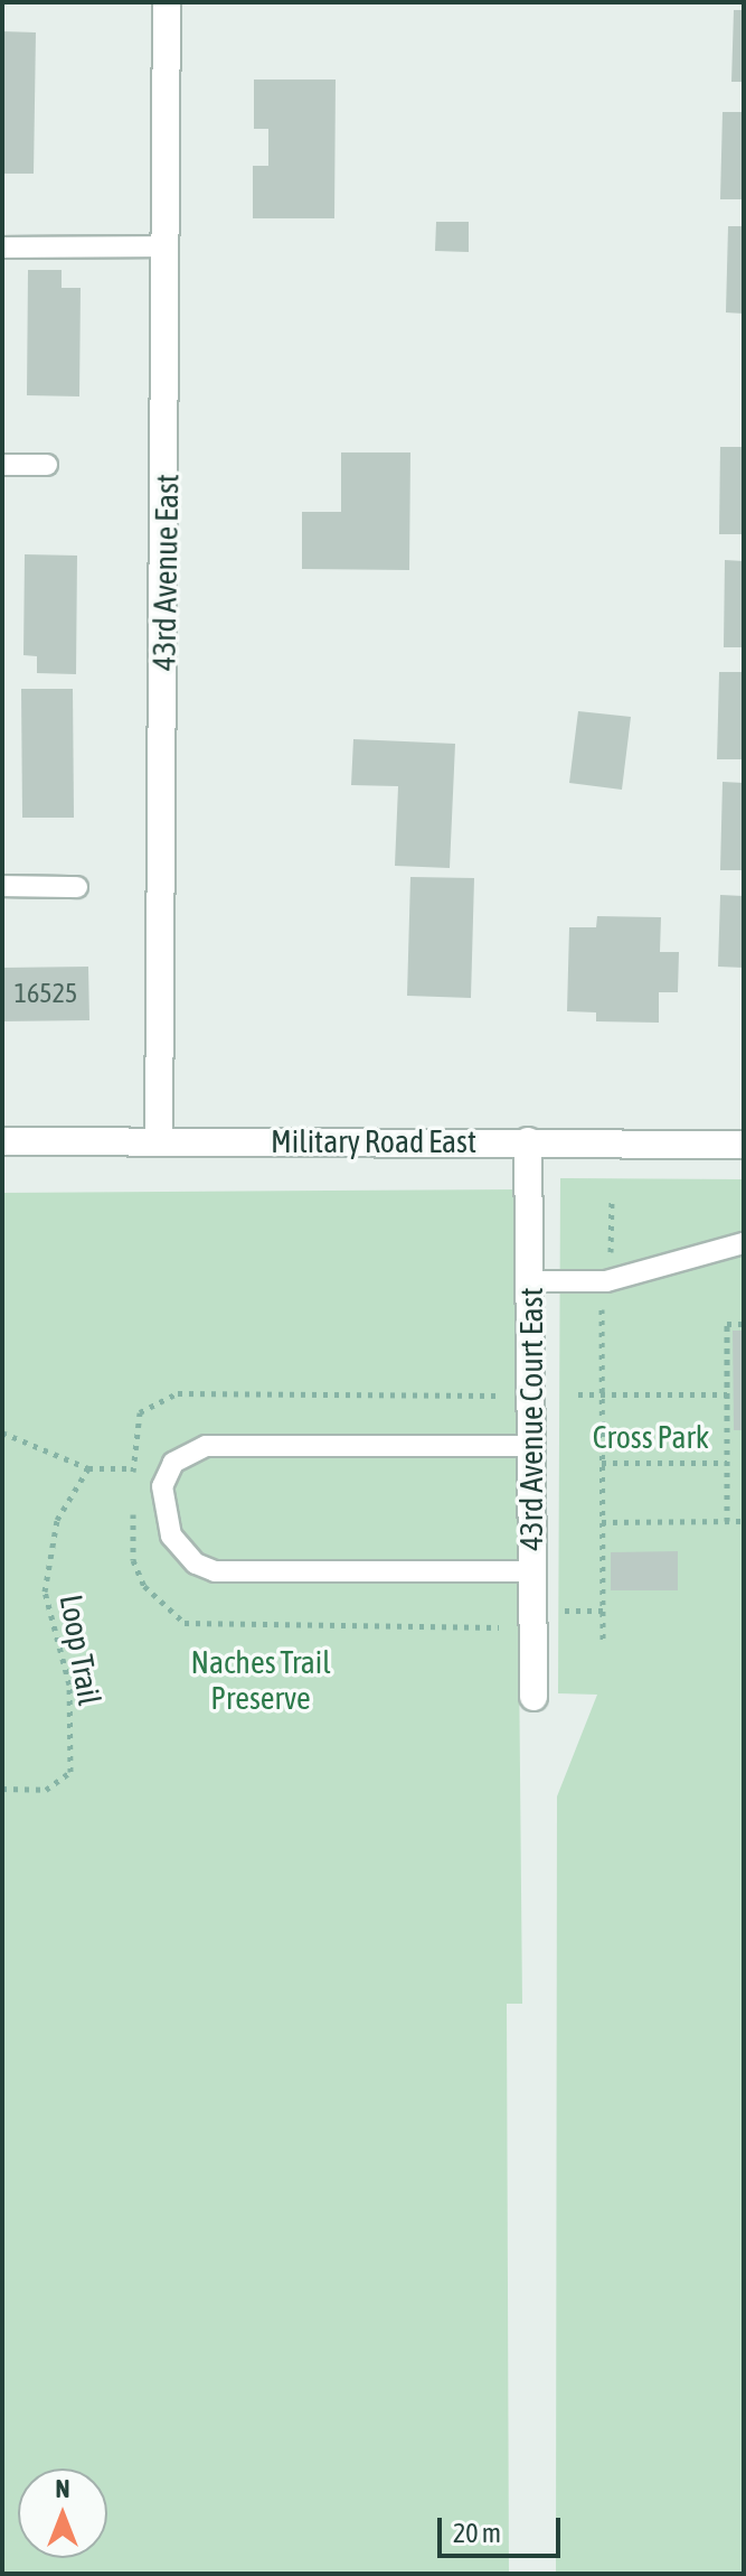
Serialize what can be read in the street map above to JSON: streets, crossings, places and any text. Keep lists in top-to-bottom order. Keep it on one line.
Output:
{"streets":{"street":["43rd Avenue East","Military Road East","43rd Avenue Court East"],"path":["Loop Trail"]},"crossings":[["43rd Avenue East","Military Road East"],["Military Road East","43rd Avenue Court East"]],"parks":["Cross Park","Naches Trail Preserve"],"house_numbers":["16525"],"scale_bar":"20 m","north":"top"}
